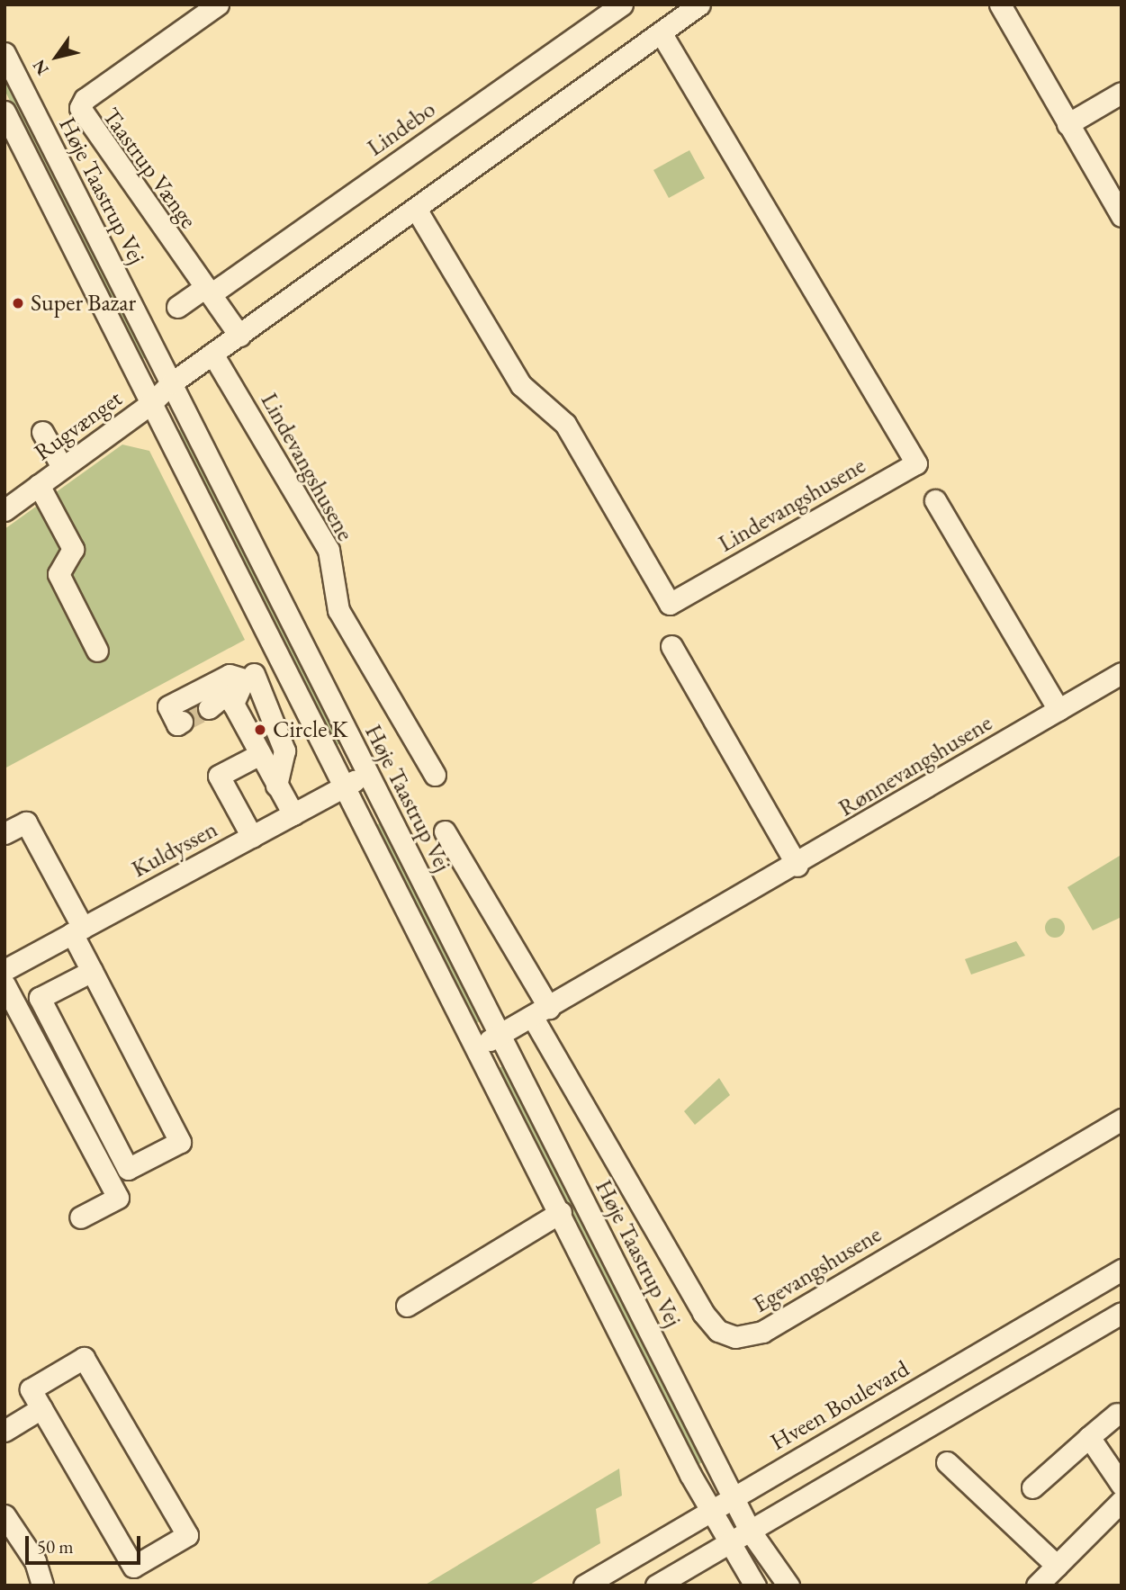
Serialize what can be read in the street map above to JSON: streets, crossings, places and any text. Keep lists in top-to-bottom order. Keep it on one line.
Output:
{"streets":{"street":["Lindebo","Taastrup Vænge","Høje Taastrup Vej","Rugvænget","Lindevangshusene","Rønnevangshusene","Kuldyssen","Egevangshusene","Hveen Boulevard"]},"crossings":[["Lindebo","Taastrup Vænge"],["Høje Taastrup Vej","Rønnevangshusene"],["Høje Taastrup Vej","Kuldyssen"],["Høje Taastrup Vej","Hveen Boulevard"],["Rønnevangshusene","Egevangshusene"]],"places":["Super Bazar","Circle K"],"scale_bar":"50 m","north":"bottom left"}
